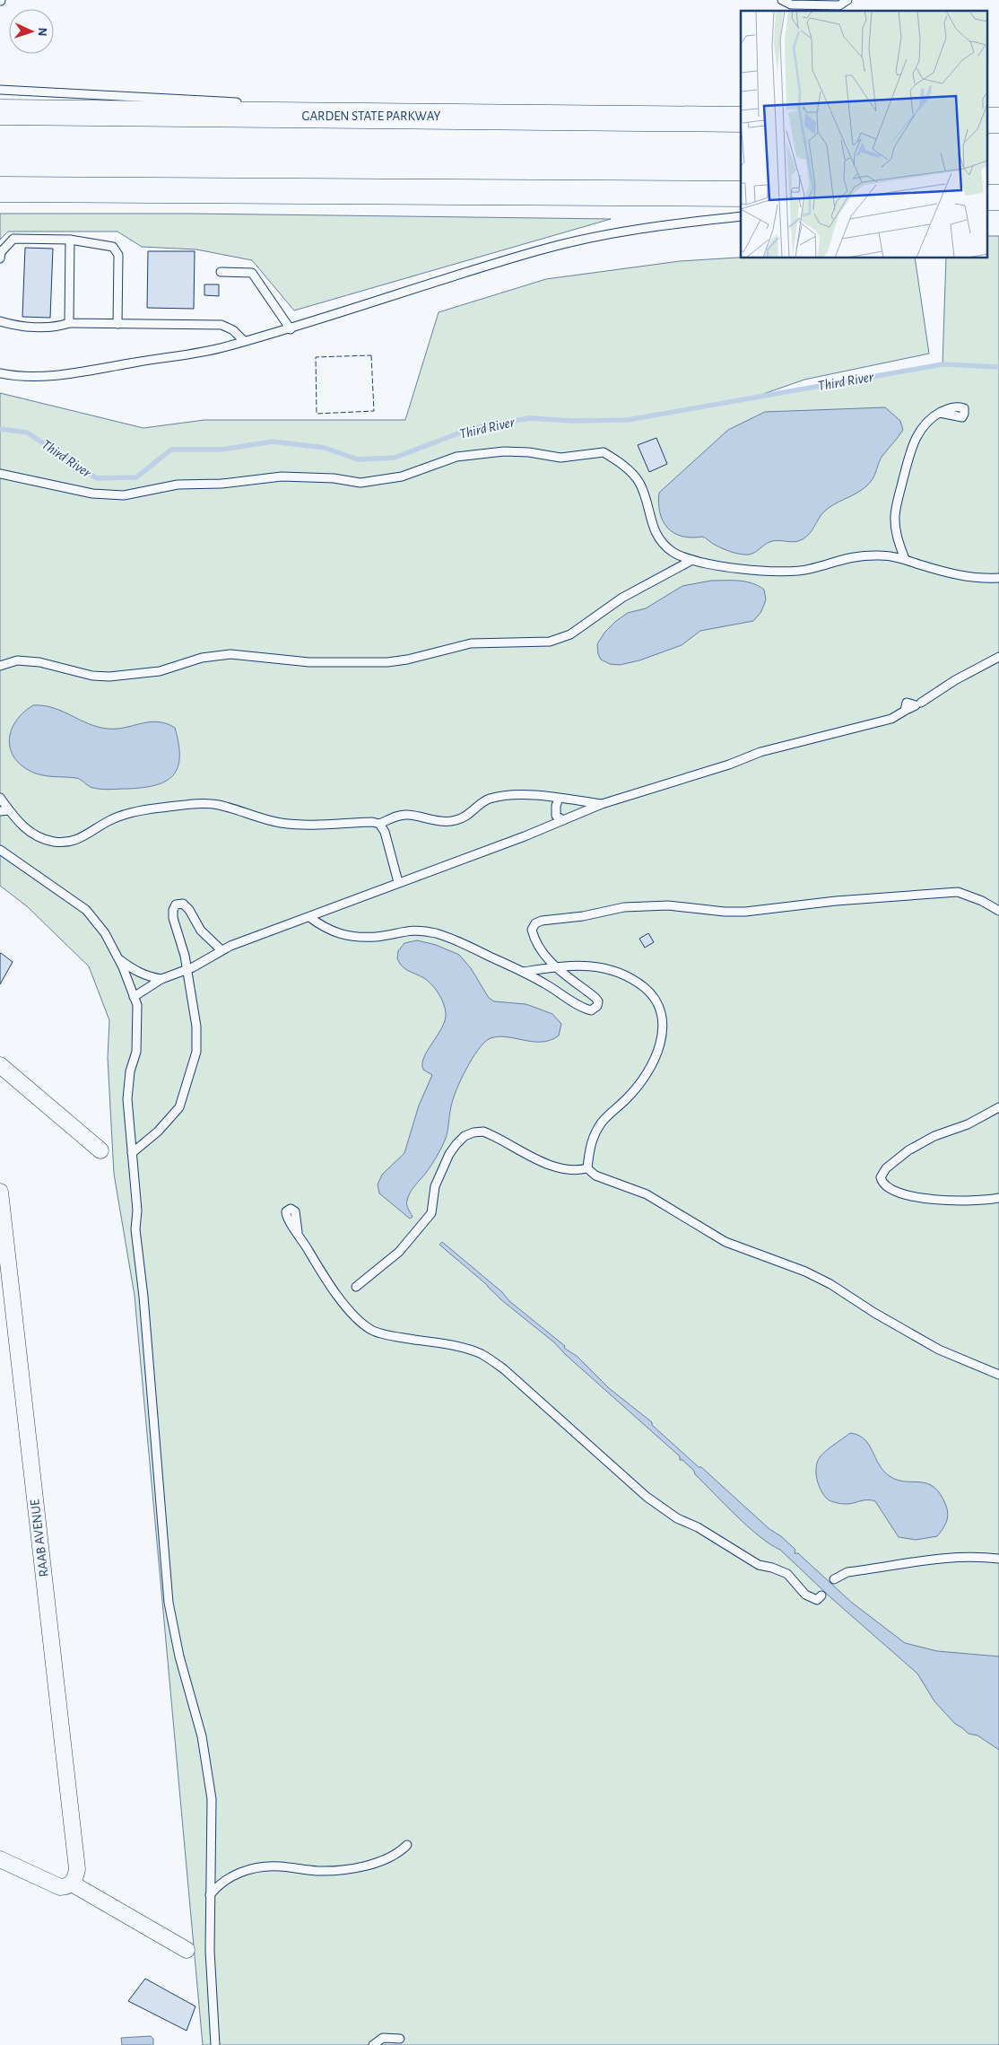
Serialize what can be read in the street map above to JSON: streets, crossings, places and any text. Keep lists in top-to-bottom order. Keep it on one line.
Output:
{"streets":{"highway":["GARDEN STATE PARKWAY"],"street":["RAAB AVENUE"]},"water":["Third River"],"north":"right"}
